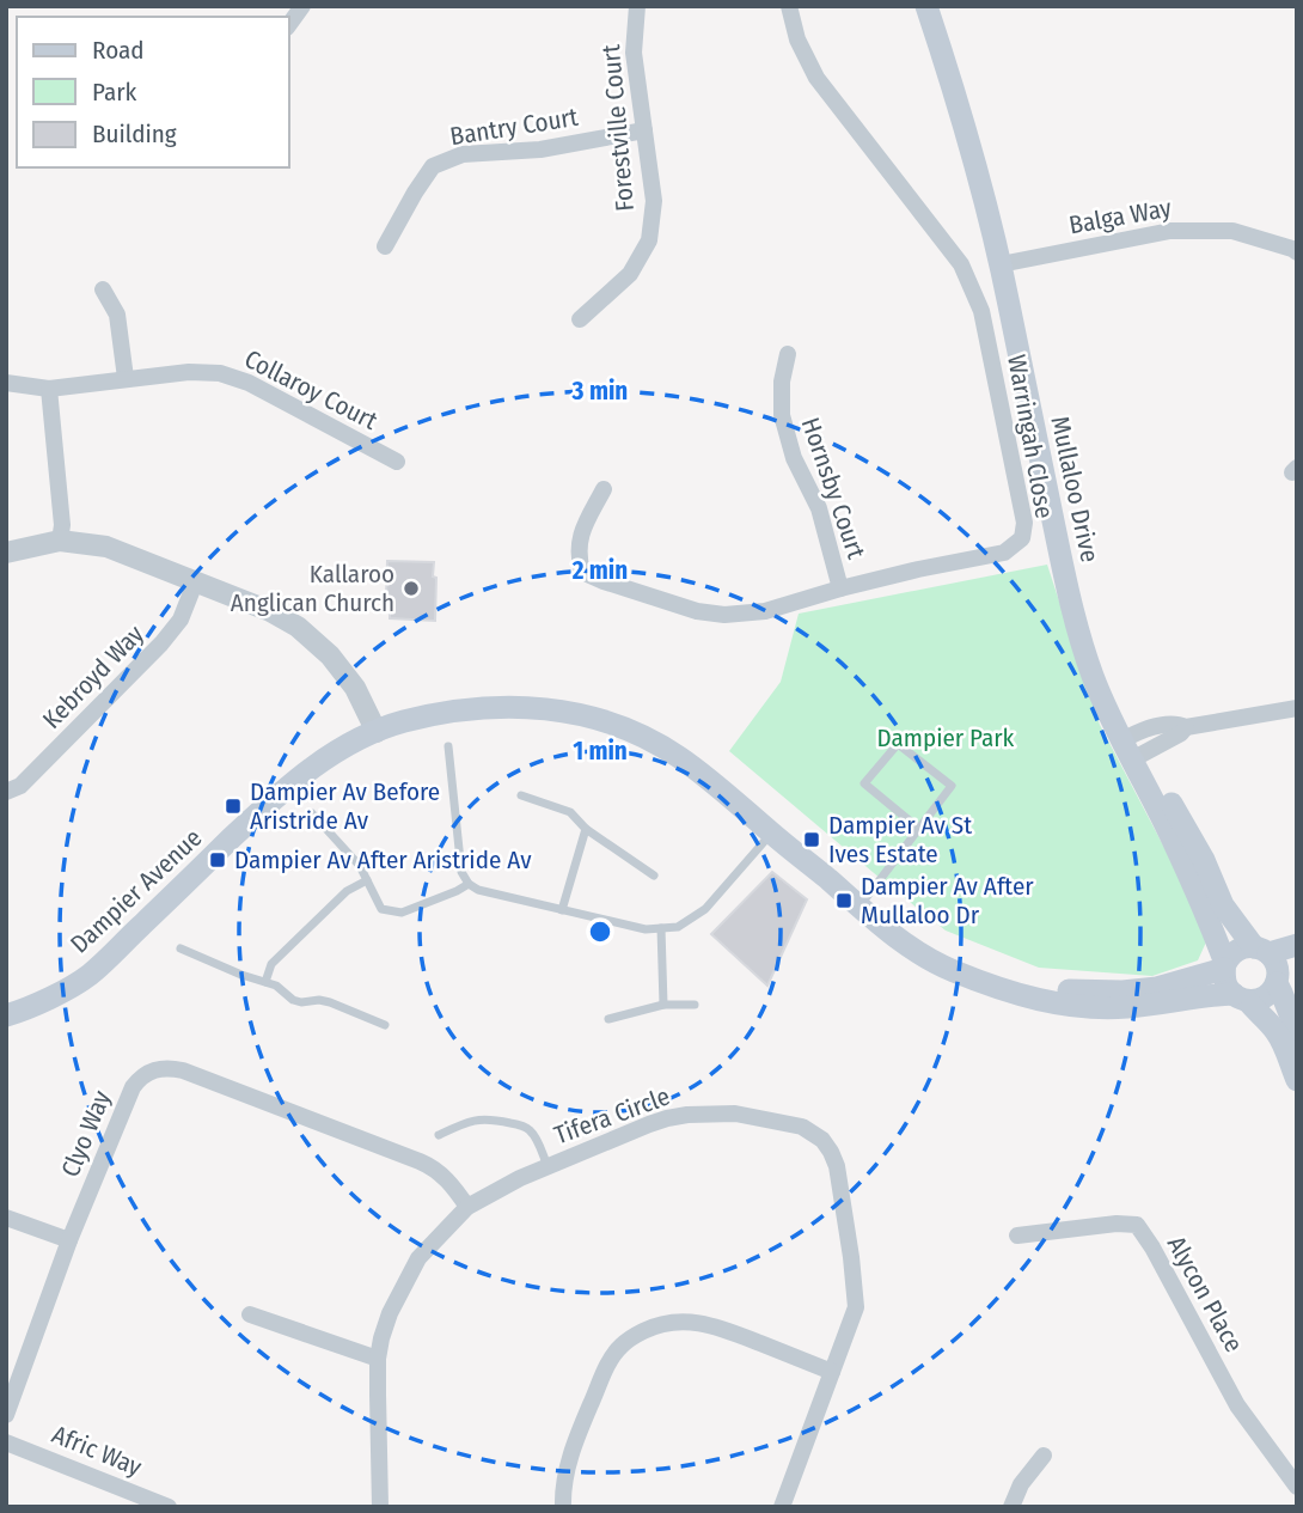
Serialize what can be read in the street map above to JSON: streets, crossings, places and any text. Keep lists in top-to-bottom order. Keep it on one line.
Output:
{"streets":{"main road":["Mullaloo Drive","Dampier Avenue"],"street":["Bantry Court","Forestville Court","Balga Way","Collaroy Court","Warringah Close","Hornsby Court","Kebroyd Way","Tifera Circle","Clyo Way","Alycon Place","Afric Way"]},"crossings":[["Bantry Court","Forestville Court"],["Balga Way","Mullaloo Drive"],["Warringah Close","Hornsby Court"],["Mullaloo Drive","Dampier Avenue"],["Tifera Circle","Clyo Way"]],"parks":["Dampier Park"],"places":{"other":["Kallaroo Anglican Church"],"transit":["Dampier Av Before Aristride Av","Dampier Av St Ives Estate","Dampier Av After Aristride Av","Dampier Av After Mullaloo Dr"]},"legend":["Road","Park","Building"],"rings":["3 min","2 min","1 min"]}
